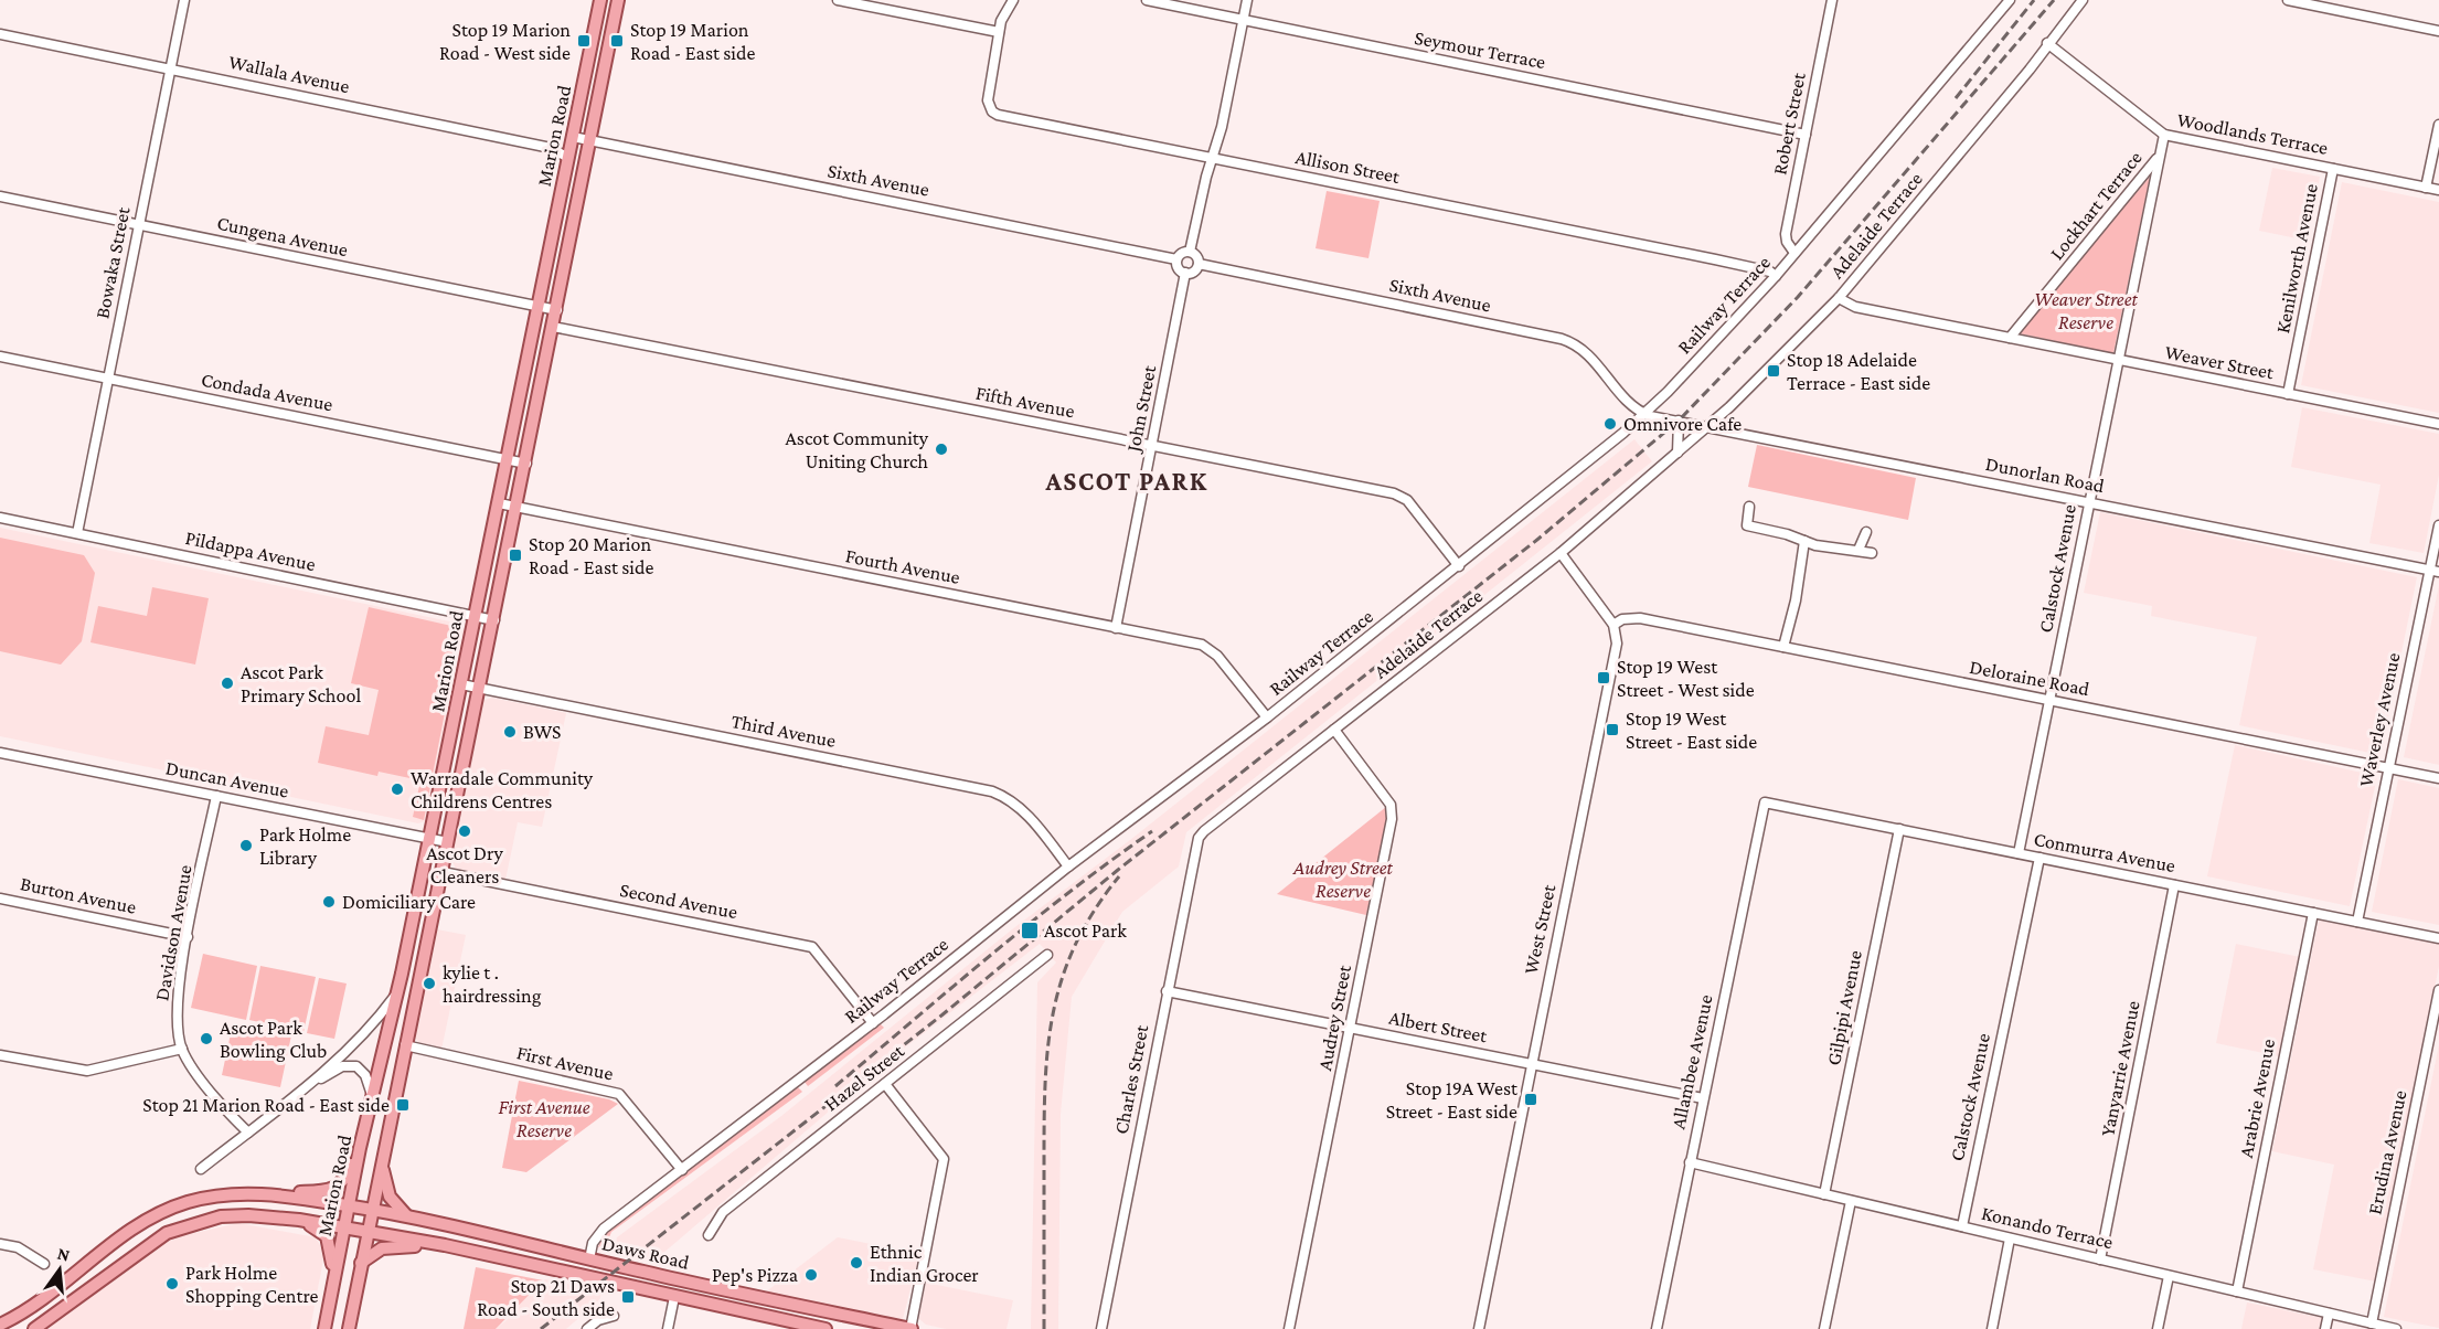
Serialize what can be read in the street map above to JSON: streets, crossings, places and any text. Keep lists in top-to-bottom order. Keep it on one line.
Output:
{"streets":{"main road":["Marion Road","Daws Road"],"street":["Seymour Terrace","Wallala Avenue","Robert Street","Woodlands Terrace","Allison Street","Sixth Avenue","Lockhart Terrace","Adelaide Terrace","Cungena Avenue","Kenilworth Avenue","Bowaka Street","Railway Terrace","Weaver Street","Condada Avenue","Fifth Avenue","John Street","Dunorlan Road","Pildappa Avenue","Fourth Avenue","Calstock Avenue","Deloraine Road","Waverley Avenue","Third Avenue","Duncan Avenue","Conmurra Avenue","Burton Avenue","Second Avenue","West Street","Davidson Avenue","Gilpipi Avenue","Audrey Street","Albert Street","Allambee Avenue","First Avenue","Yanyarrie Avenue","Hazel Street","Charles Street","Arabrie Avenue","Erudina Avenue","Konando Terrace"]},"crossings":[["Seymour Terrace","Robert Street"],["Wallala Avenue","Marion Road"],["Wallala Avenue","Bowaka Street"],["Robert Street","Railway Terrace"],["Woodlands Terrace","Adelaide Terrace"],["Woodlands Terrace","Kenilworth Avenue"],["Woodlands Terrace","Calstock Avenue"],["Marion Road","Sixth Avenue"],["Marion Road","Cungena Avenue"],["Marion Road","Condada Avenue"],["Marion Road","Fifth Avenue"],["Marion Road","Pildappa Avenue"],["Marion Road","Fourth Avenue"],["Marion Road","Third Avenue"],["Marion Road","Duncan Avenue"],["Marion Road","Second Avenue"],["Marion Road","First Avenue"],["Marion Road","Daws Road"],["Allison Street","Railway Terrace"],["Sixth Avenue","Railway Terrace"],["Sixth Avenue","John Street"],["Sixth Avenue","Dunorlan Road"],["Lockhart Terrace","Weaver Street"],["Lockhart Terrace","Calstock Avenue"],["Adelaide Terrace","Weaver Street"],["Adelaide Terrace","Dunorlan Road"],["Adelaide Terrace","Audrey Street"],["Adelaide Terrace","Charles Street"],["Cungena Avenue","Bowaka Street"],["Kenilworth Avenue","Weaver Street"],["Bowaka Street","Condada Avenue"],["Bowaka Street","Pildappa Avenue"],["Railway Terrace","Fifth Avenue"],["Railway Terrace","Dunorlan Road"],["Railway Terrace","Fourth Avenue"],["Railway Terrace","Third Avenue"],["Railway Terrace","Second Avenue"],["Railway Terrace","First Avenue"],["Railway Terrace","Daws Road"],["Weaver Street","Calstock Avenue"],["Fifth Avenue","John Street"],["John Street","Fourth Avenue"],["Dunorlan Road","Calstock Avenue"],["Dunorlan Road","Waverley Avenue"],["Calstock Avenue","Deloraine Road"],["Calstock Avenue","Conmurra Avenue"],["Calstock Avenue","Konando Terrace"],["Deloraine Road","Waverley Avenue"],["Deloraine Road","West Street"],["Waverley Avenue","Conmurra Avenue"],["Duncan Avenue","Davidson Avenue"],["Conmurra Avenue","Gilpipi Avenue"],["Conmurra Avenue","Allambee Avenue"],["Conmurra Avenue","Yanyarrie Avenue"],["Conmurra Avenue","Arabrie Avenue"],["Burton Avenue","Davidson Avenue"],["West Street","Albert Street"],["Gilpipi Avenue","Konando Terrace"],["Audrey Street","Albert Street"],["Albert Street","Allambee Avenue"],["Albert Street","Charles Street"],["Allambee Avenue","Konando Terrace"],["Yanyarrie Avenue","Konando Terrace"],["Arabrie Avenue","Konando Terrace"],["Erudina Avenue","Konando Terrace"]],"districts":["ASCOT PARK"],"parks":["Weaver Street Reserve","Audrey Street Reserve","First Avenue Reserve"],"places":{"transit":["Stop 19 Marion Road - West side","Stop 19 Marion Road - East side","Stop 18 Adelaide Terrace - East side","Stop 20 Marion Road - East side","Stop 19 West Street - West side","Stop 19 West Street - East side","Ascot Park","Stop 19A West Street - East side","Stop 21 Marion Road - East side","Stop 21 Daws Road - South side"],"other":["Omnivore Cafe","Ascot Community Uniting Church","Ascot Park Primary School","BWS","Warradale Community Childrens Centres","Ascot Dry Cleaners","Park Holme Library","Domiciliary Care","kylie t . hairdressing","Ascot Park Bowling Club","Ethnic Indian Grocer","Pep's Pizza","Park Holme Shopping Centre"]},"north":"top"}
